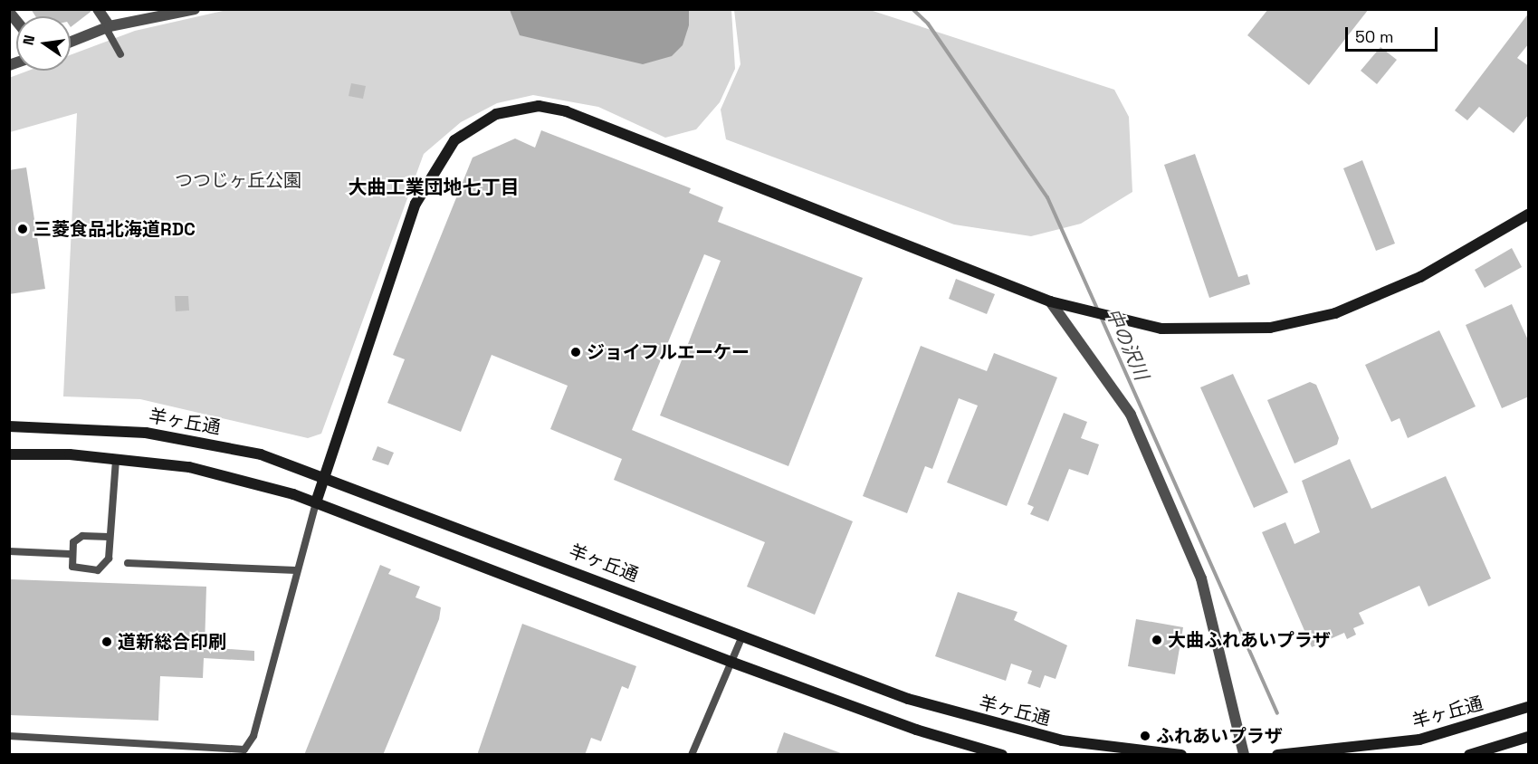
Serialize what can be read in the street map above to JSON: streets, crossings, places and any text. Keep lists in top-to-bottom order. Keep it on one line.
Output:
{"streets":{"main road":["羊ヶ丘通"]},"districts":["大曲工業団地七丁目"],"water":["中の沢川"],"parks":["つつじヶ丘公園"],"places":["三菱食品北海道RDC","ジョイフルエーケー","大曲ふれあいプラザ","道新総合印刷","ふれあいプラザ"],"scale_bar":"50 m","north":"left"}
